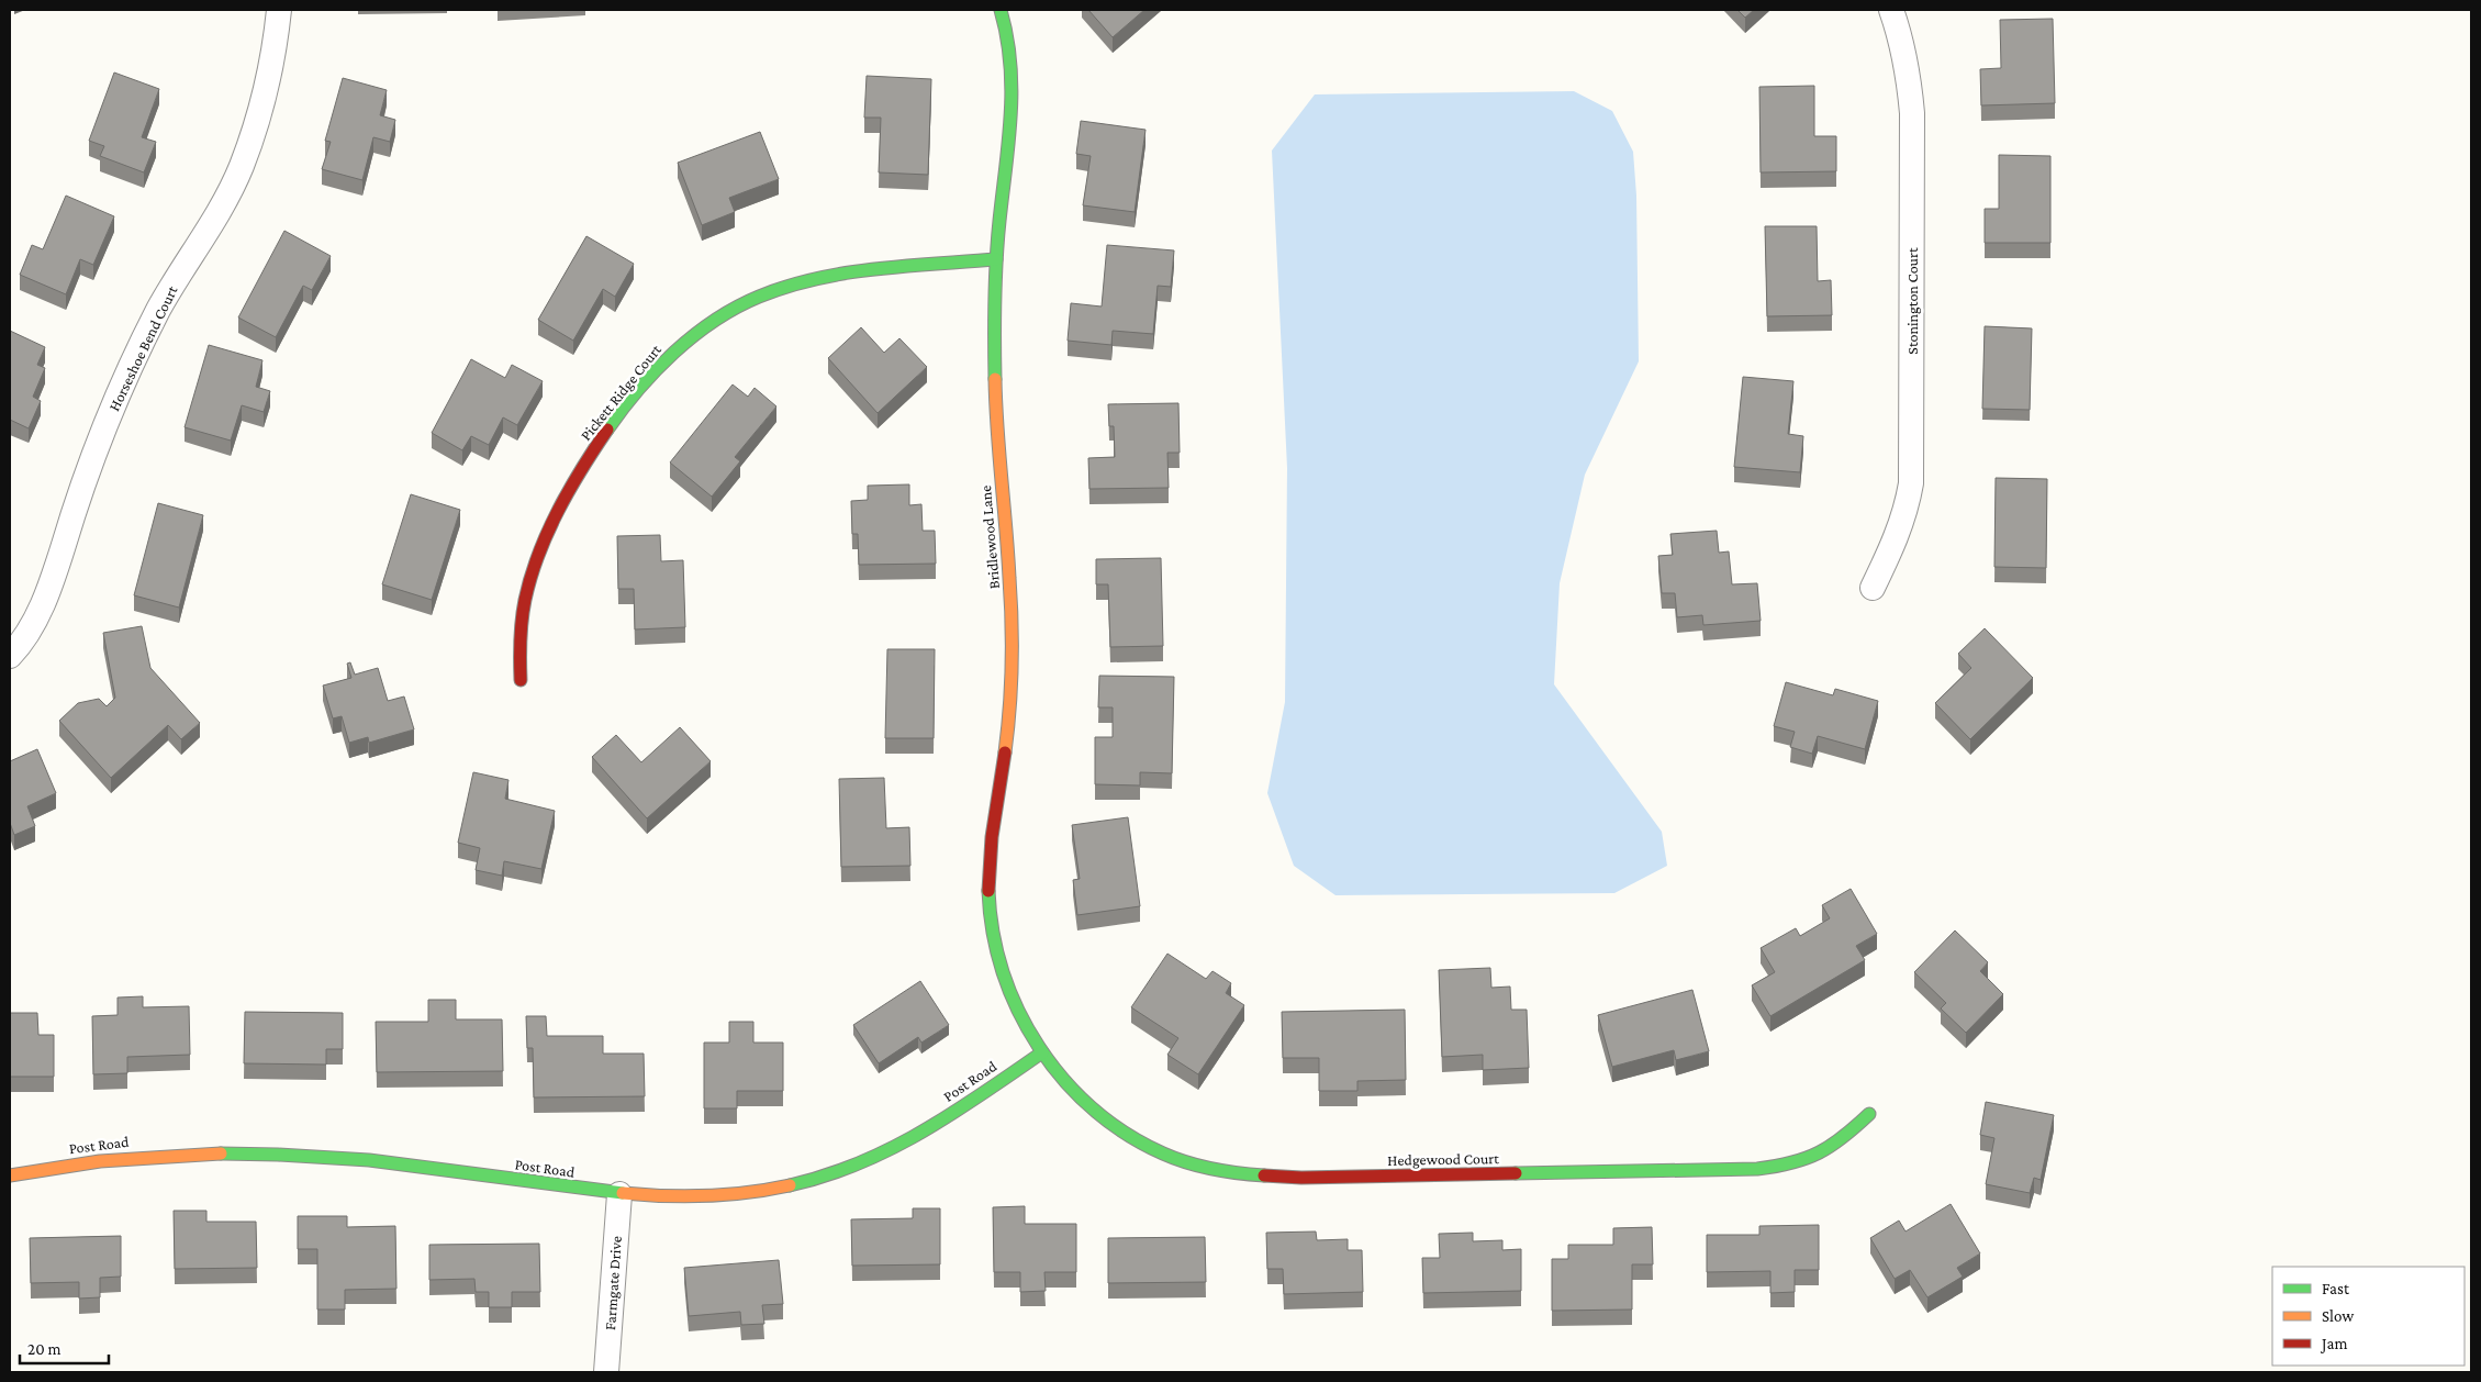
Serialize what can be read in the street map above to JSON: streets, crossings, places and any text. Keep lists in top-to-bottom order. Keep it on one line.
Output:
{"streets":{"street":["Stonington Court","Horseshoe Bend Court","Pickett Ridge Court","Bridlewood Lane","Post Road","Hedgewood Court","Farmgate Drive"]},"crossings":[["Pickett Ridge Court","Bridlewood Lane"],["Bridlewood Lane","Post Road"],["Bridlewood Lane","Hedgewood Court"],["Post Road","Hedgewood Court"],["Post Road","Farmgate Drive"]],"legend":["Fast","Slow","Jam"],"scale_bar":"20 m"}
